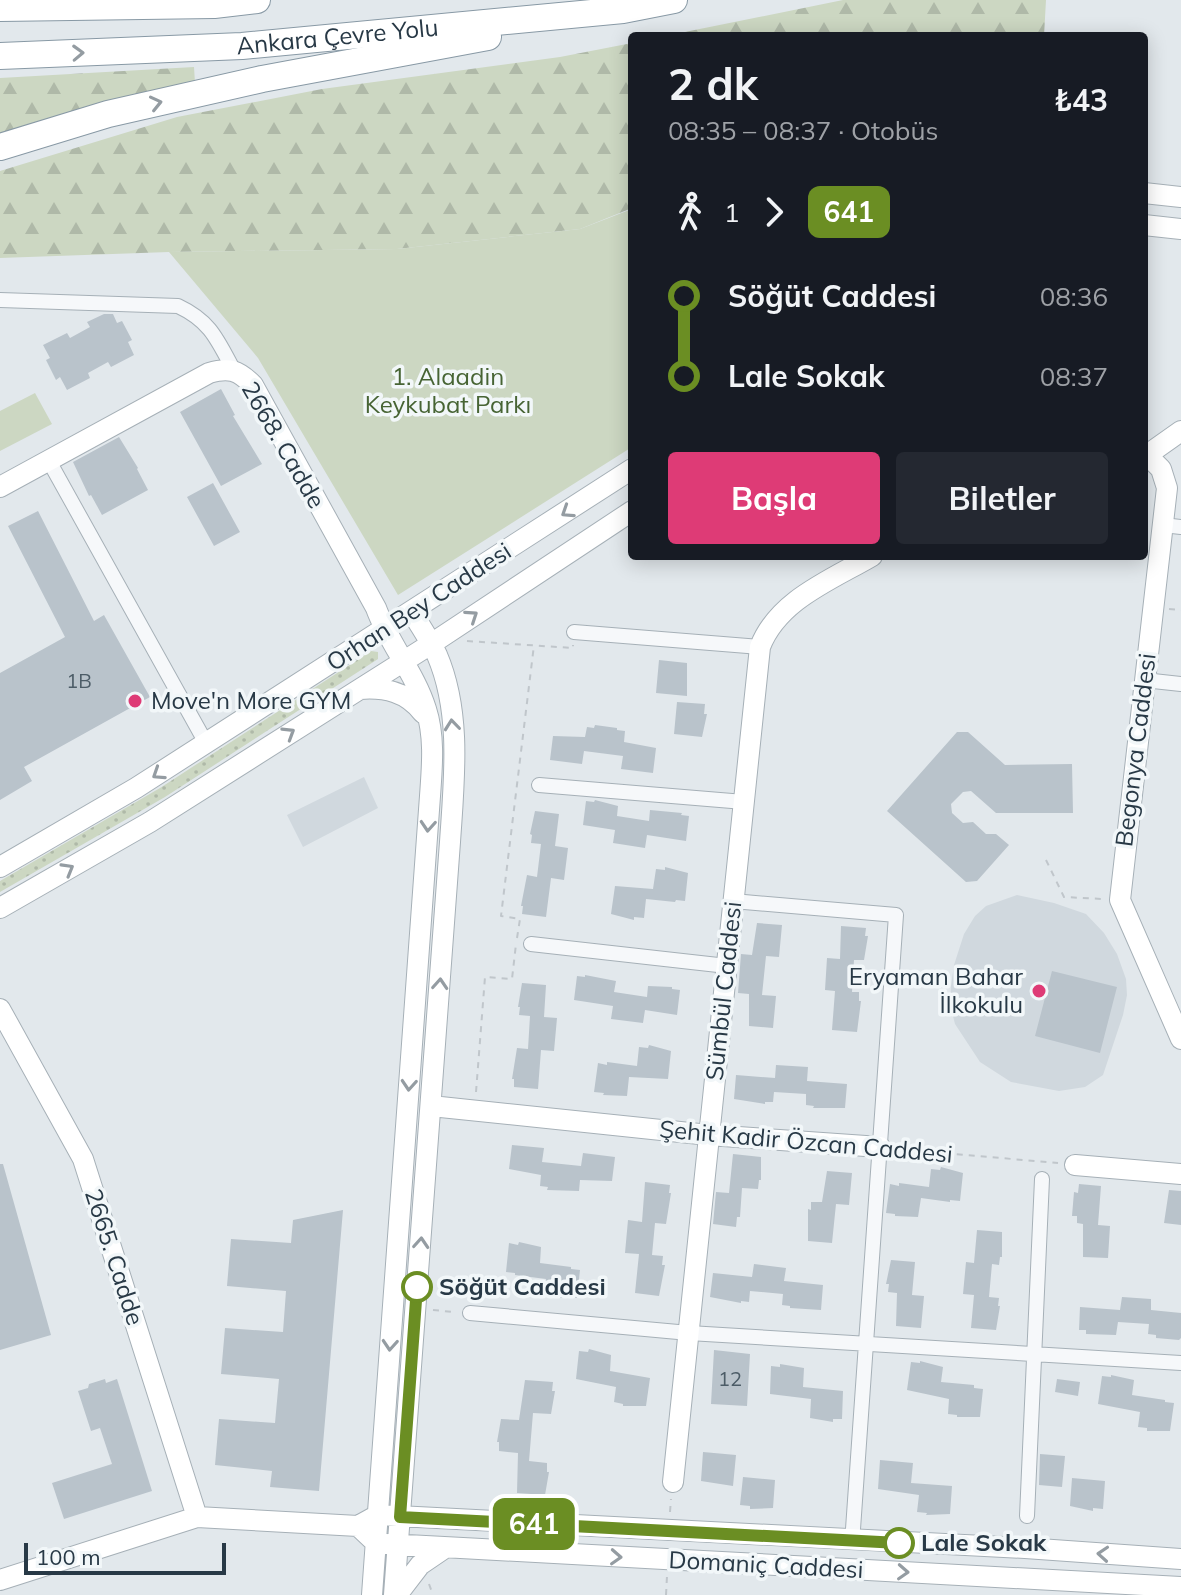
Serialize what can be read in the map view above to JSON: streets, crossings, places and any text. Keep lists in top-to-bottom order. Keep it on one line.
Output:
{"streets":{"highway":["Ankara Çevre Yolu"],"main road":["2668. Cadde","Orhan Bey Caddesi","Begonya Caddesi","Sümbül Caddesi","Şehit Kadir Özcan Caddesi","2665. Cadde","Domaniç Caddesi"]},"crossings":[["2668. Cadde","Orhan Bey Caddesi"],["Sümbül Caddesi","Şehit Kadir Özcan Caddesi"]],"parks":["1. Alaadin Keykubat Parkı"],"places":["Move'n More GYM","Eryaman Bahar İlkokulu","Söğüt Caddesi","Lale Sokak"],"lines":["bus line 641"],"house_numbers":["1B","12"],"scale_bar":"100 m","page":{"on_map":"641","heading":["2 dk","08:35 – 08:37 · Otobüs","₺43"],"legs":["1","641"],"list":[{"name":"Söğüt Caddesi","value":"08:36"},{"name":"Lale Sokak","value":"08:37"}],"buttons":["Başla","Biletler"],"scale":"100 m"}}
